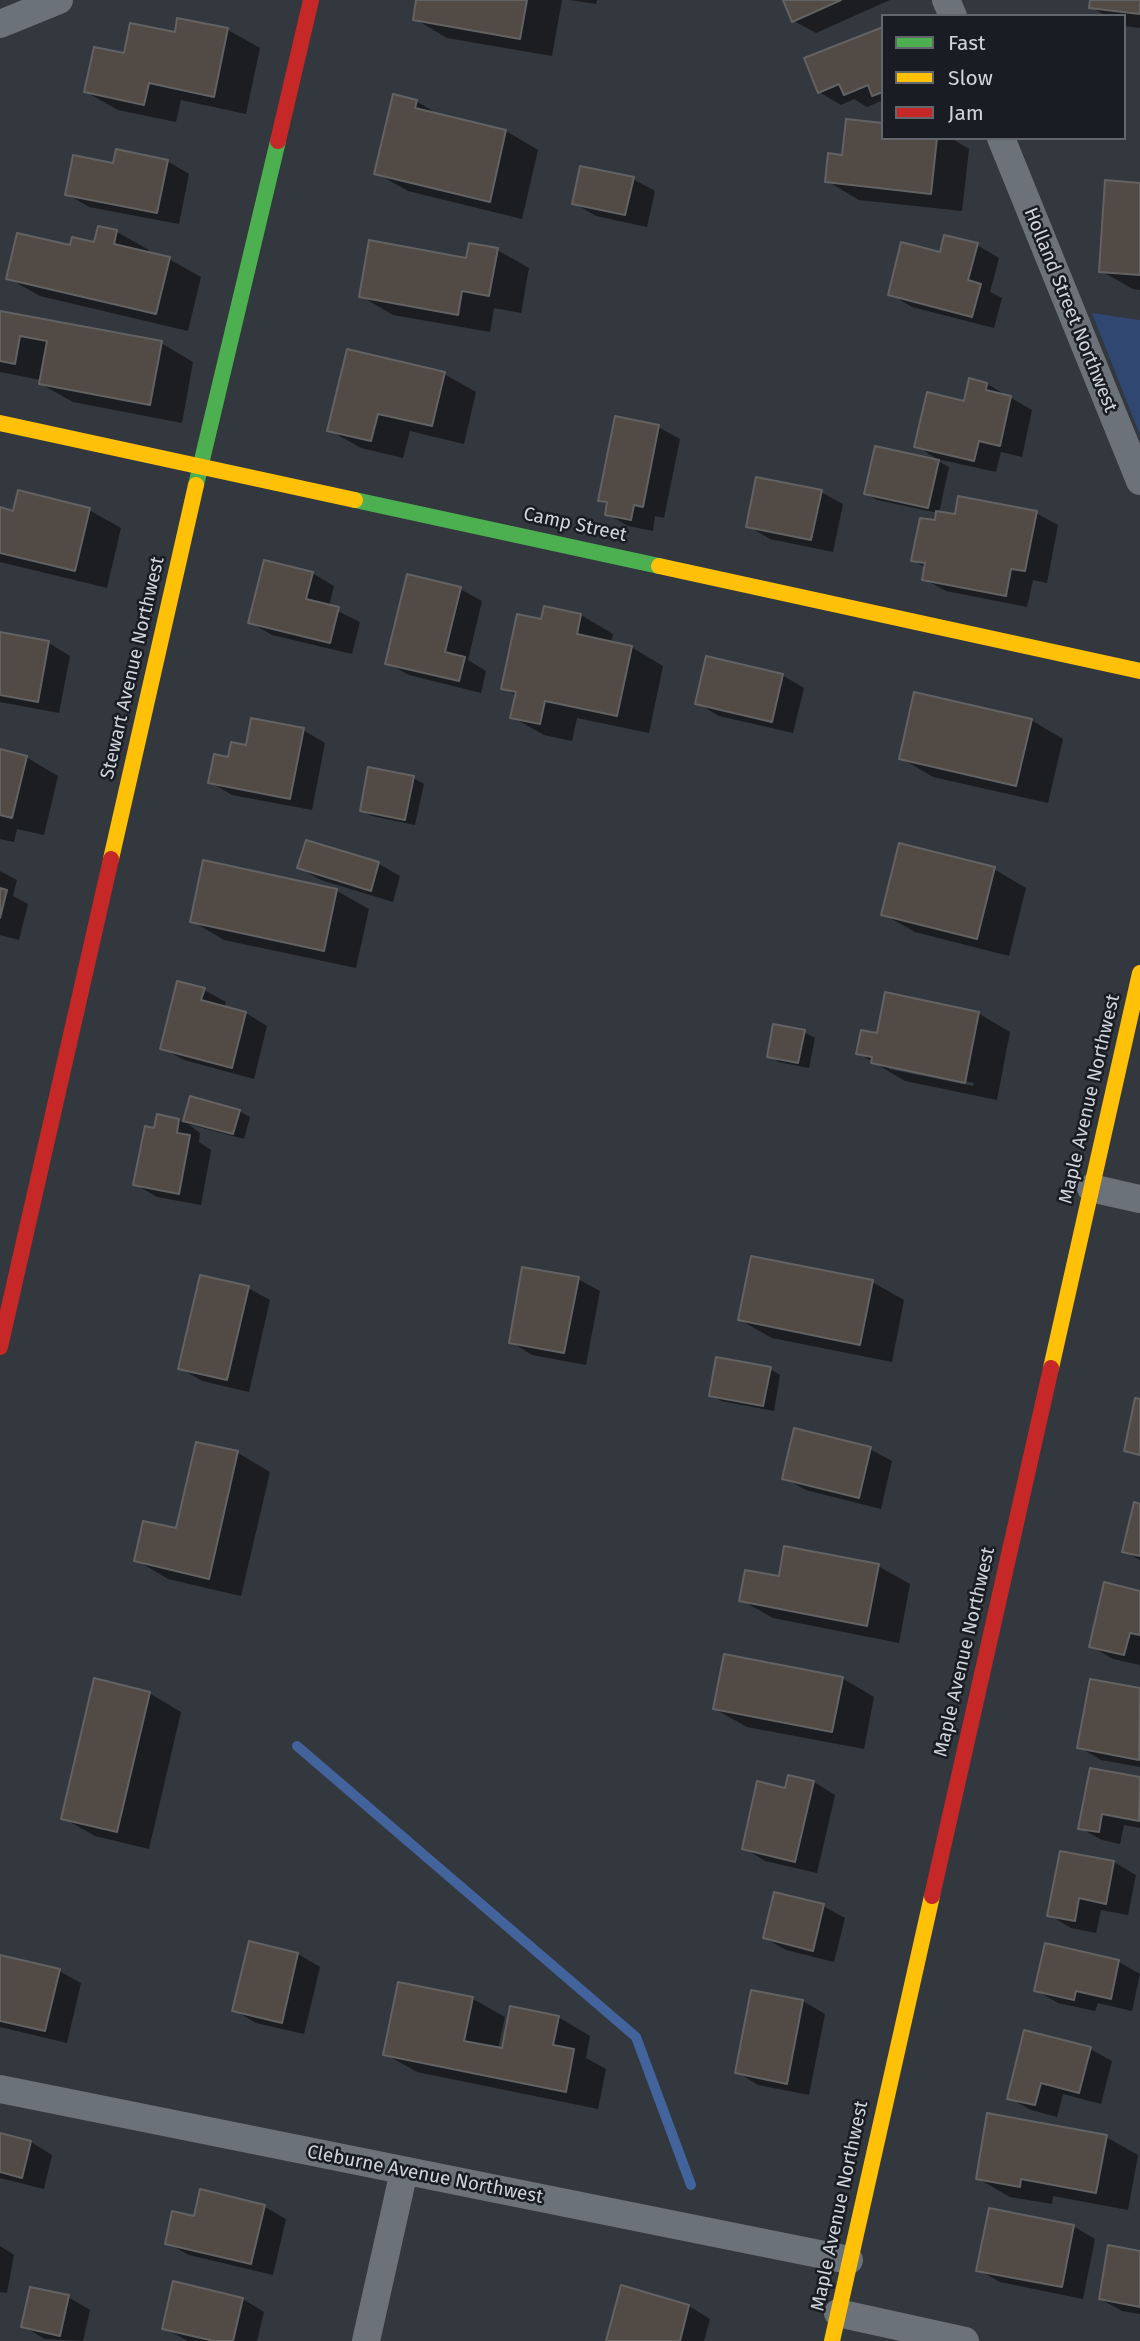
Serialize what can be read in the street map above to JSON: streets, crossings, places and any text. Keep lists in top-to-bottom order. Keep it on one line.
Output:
{"streets":{"street":["Holland Street Northwest","Camp Street","Stewart Avenue Northwest","Maple Avenue Northwest","Cleburne Avenue Northwest"]},"crossings":[["Camp Street","Stewart Avenue Northwest"],["Maple Avenue Northwest","Cleburne Avenue Northwest"]],"legend":["Fast","Slow","Jam"]}
